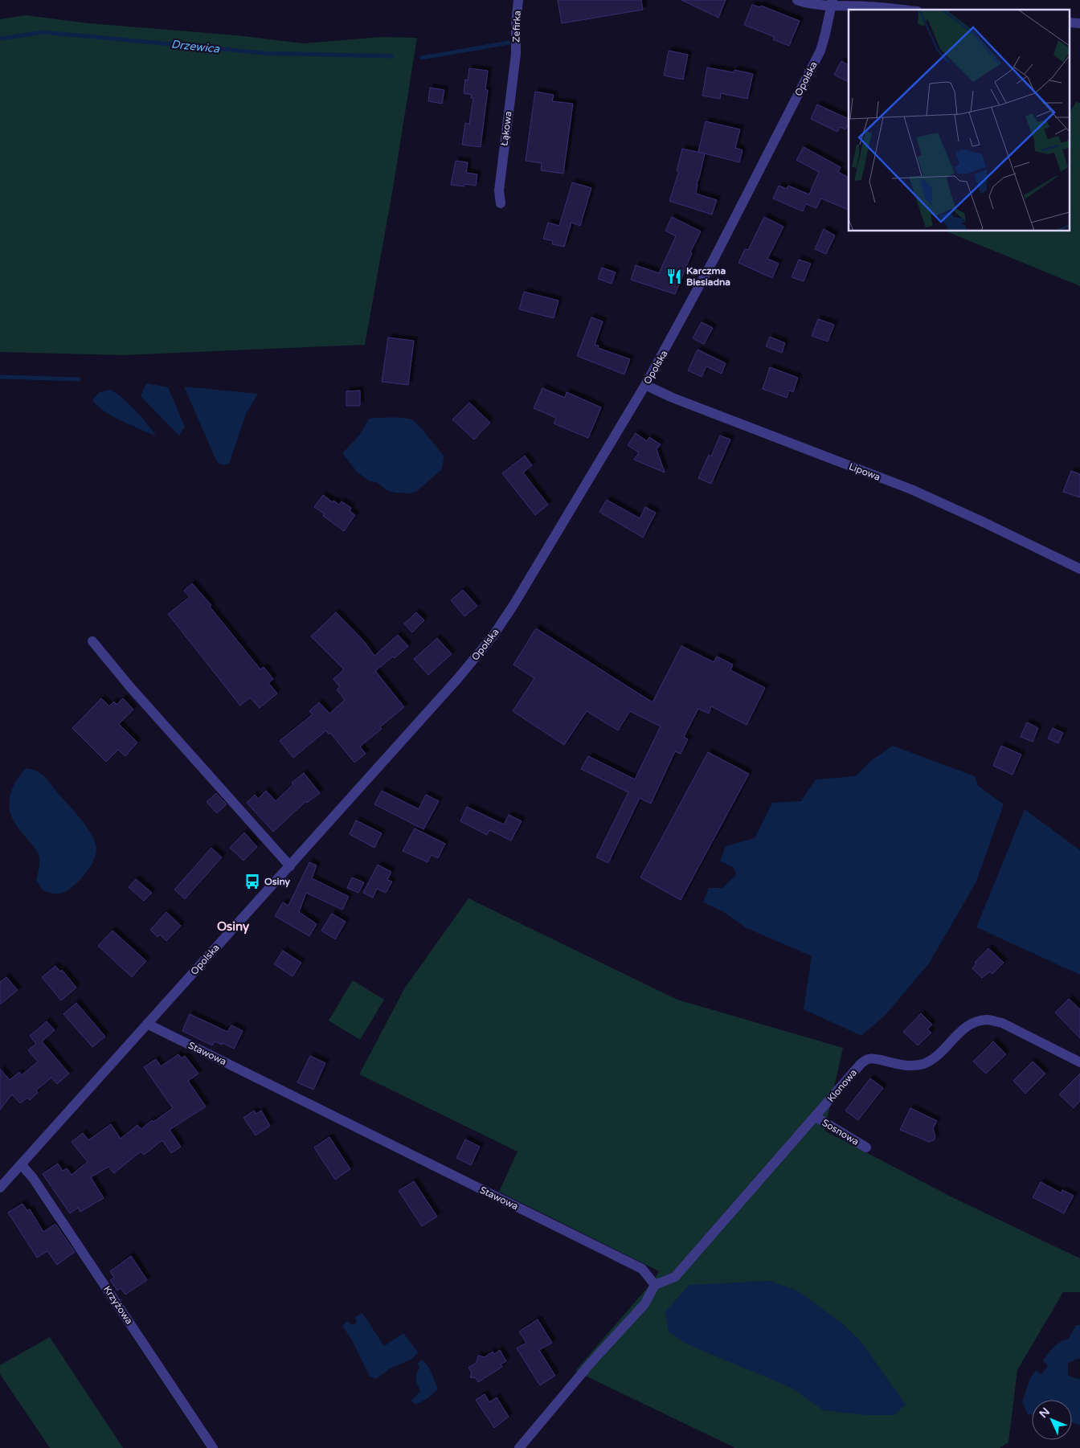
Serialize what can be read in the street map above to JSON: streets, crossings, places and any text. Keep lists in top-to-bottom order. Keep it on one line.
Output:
{"streets":{"street":["Zefirka","Opolska","Łąkowa","Lipowa","Stawowa","Klonowa","Sosnowa","Krzyżowa"]},"crossings":[["Zefirka","Łąkowa"],["Opolska","Lipowa"],["Opolska","Stawowa"],["Opolska","Krzyżowa"],["Stawowa","Klonowa"],["Klonowa","Sosnowa"]],"districts":["Osiny"],"water":["Drzewica"],"places":{"restaurant":["Karczma Biesiadna"],"bus stop":["Osiny"]},"north":"top left"}
